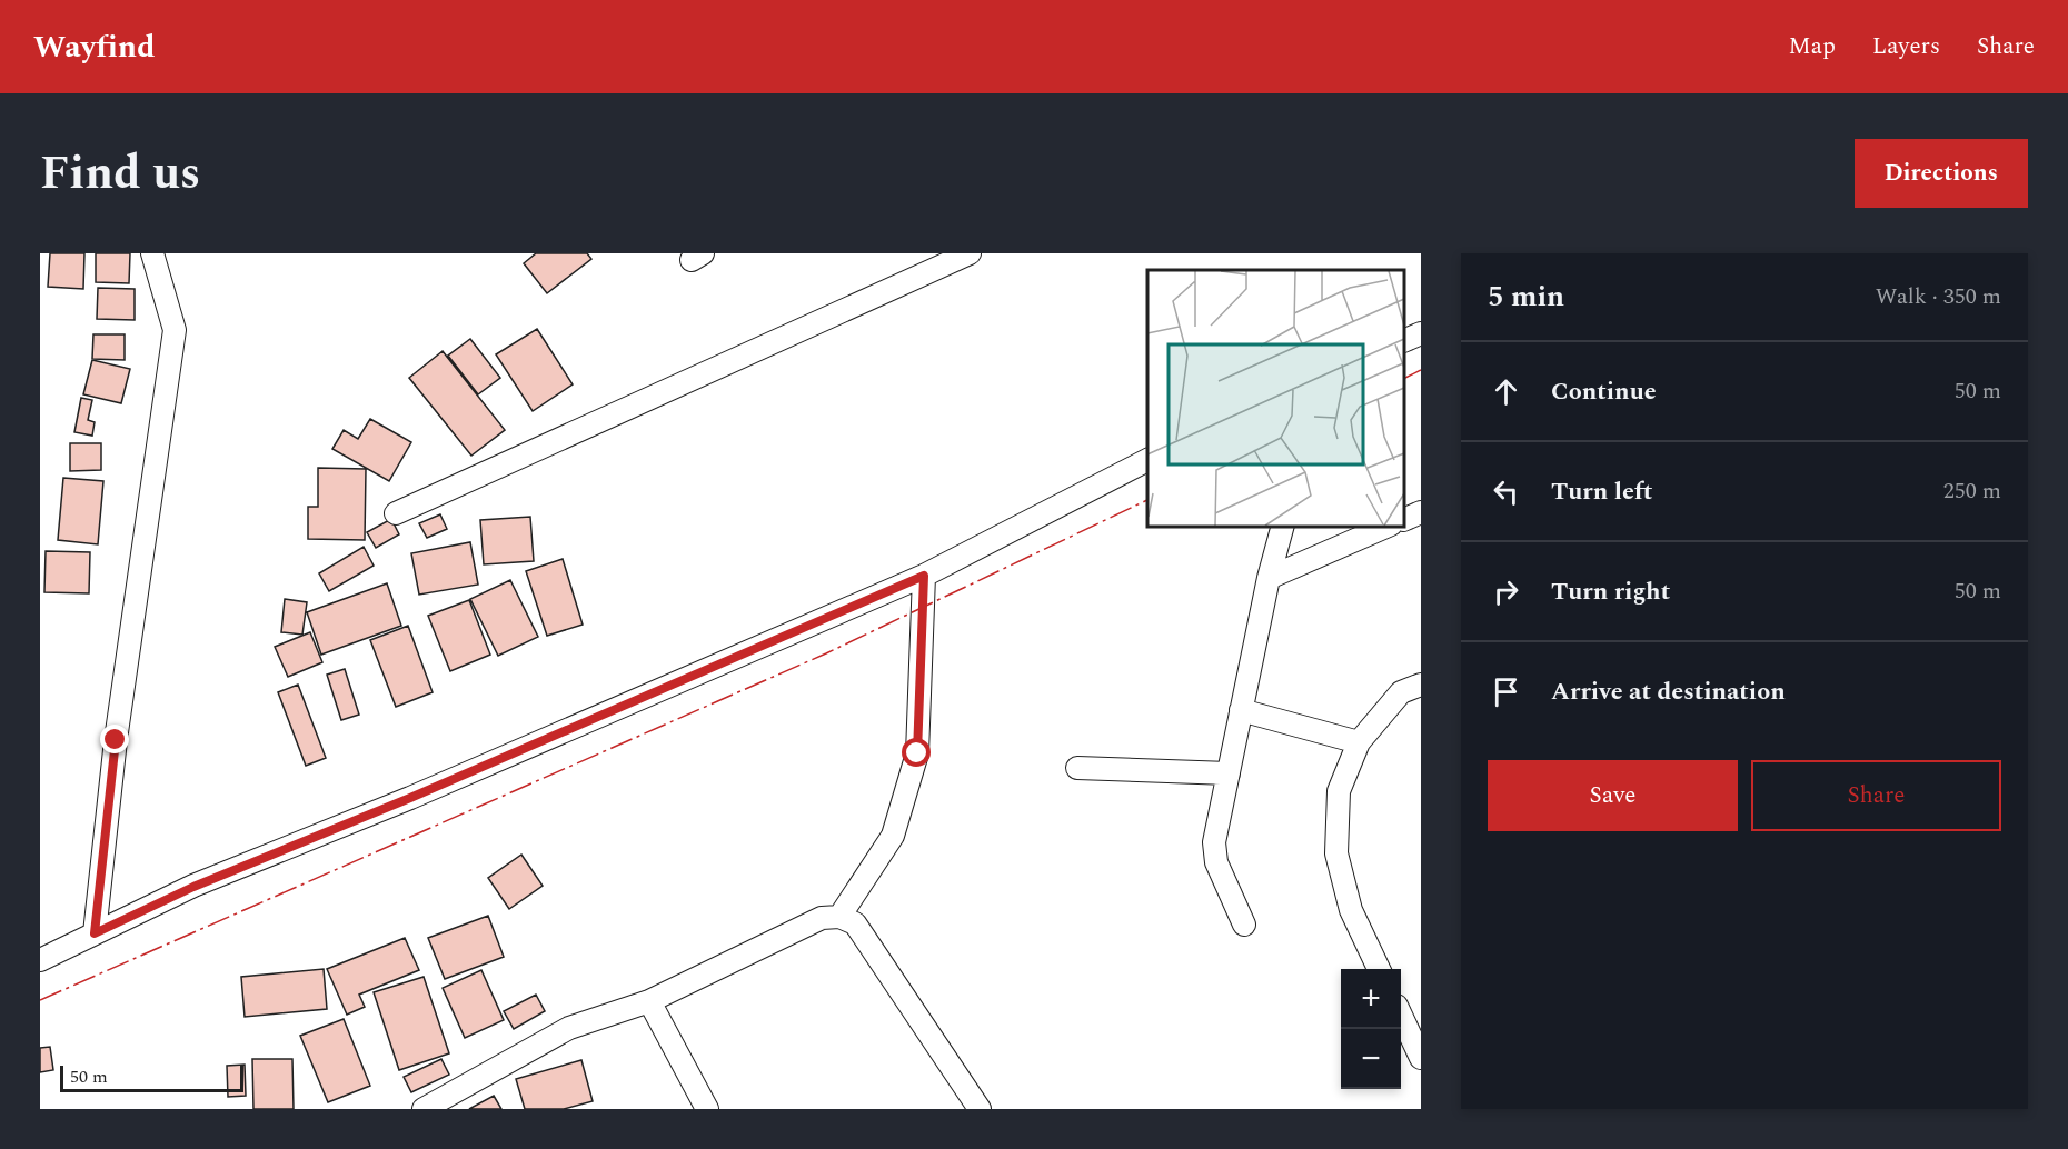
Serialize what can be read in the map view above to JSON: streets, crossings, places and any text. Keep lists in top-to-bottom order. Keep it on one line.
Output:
{"scale_bar":"50 m","page":{"header":"Wayfind","nav":["Map","Layers","Share"],"title":"Find us","buttons":["Directions",["Save","Share"]],"heading":["5 min","Walk · 350 m"],"list":[["Continue","50 m"],["Turn left","250 m"],["Turn right","50 m"],"Arrive at destination"],"map_buttons":["+","−"],"scale":"50 m"}}
